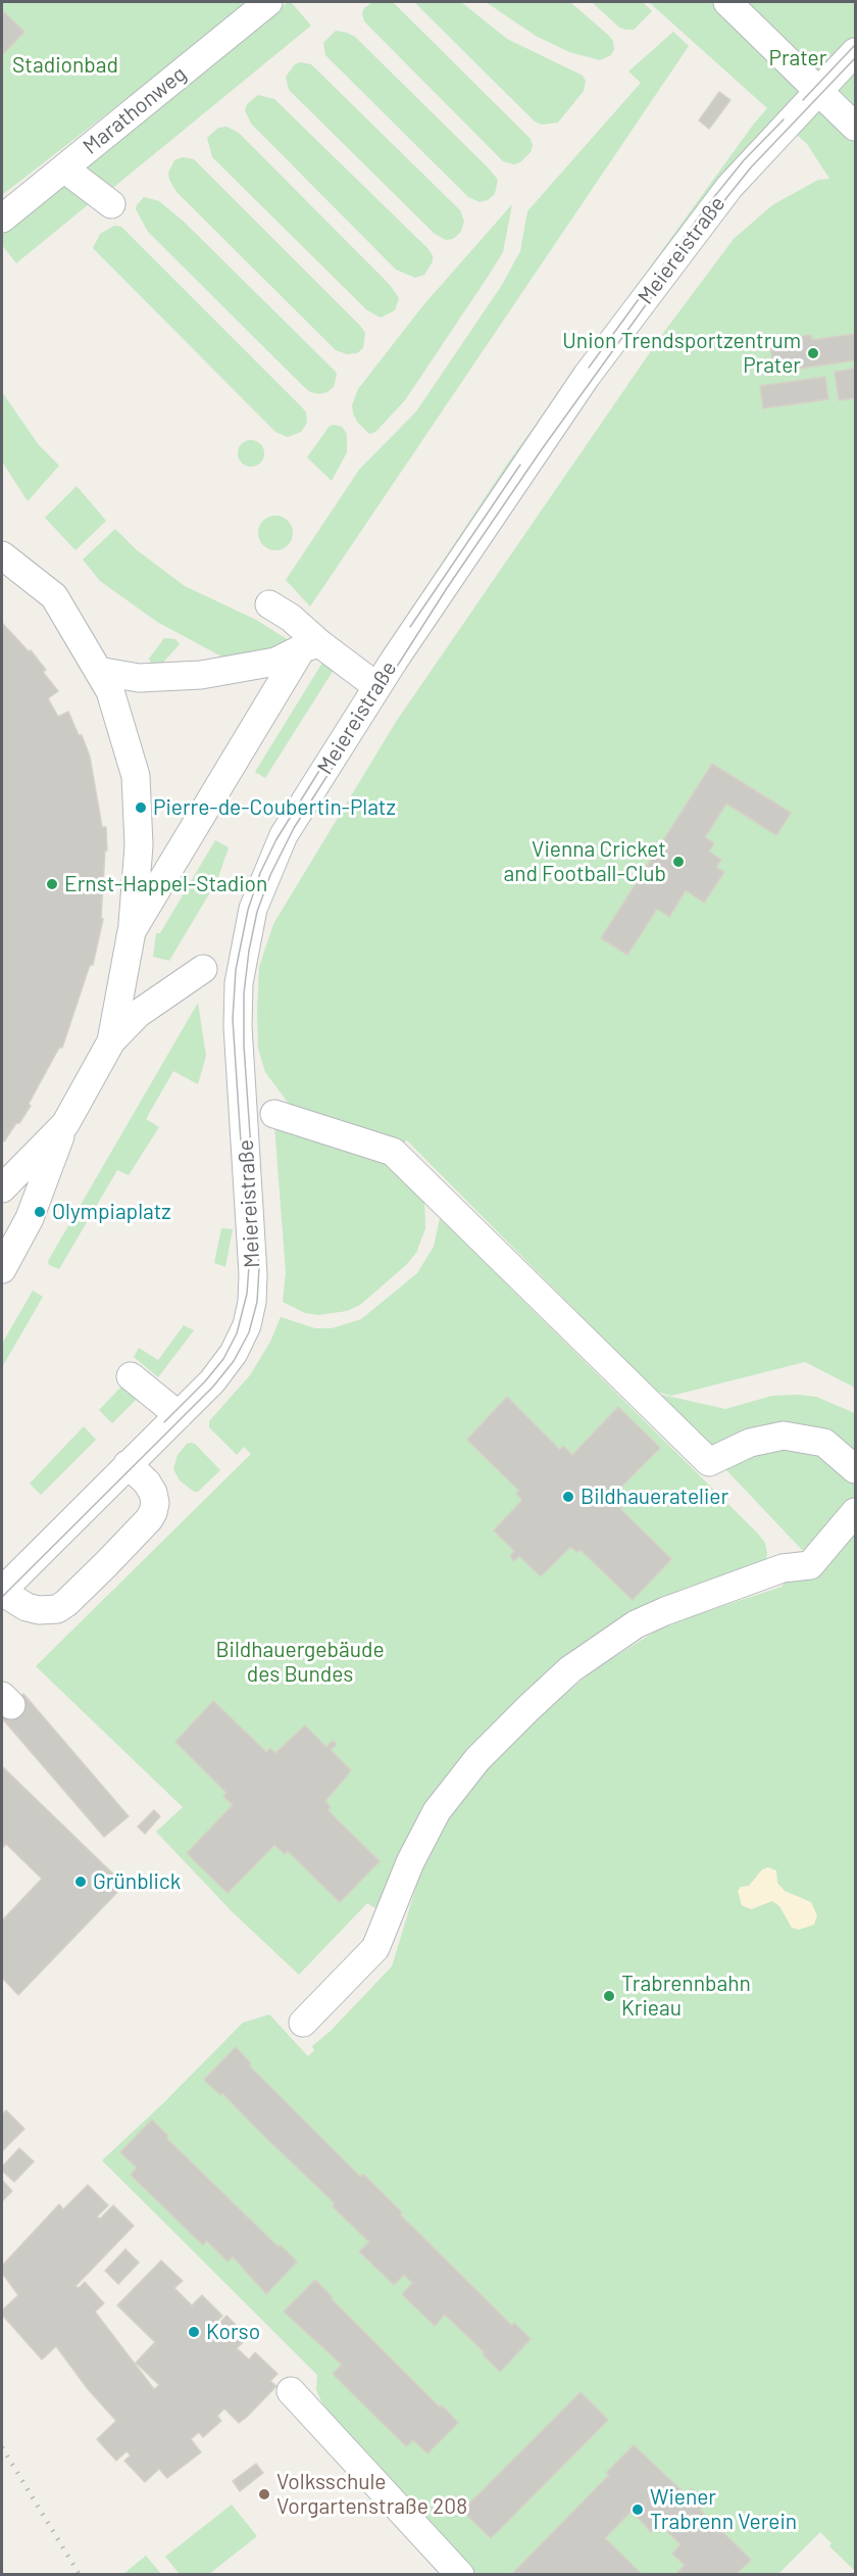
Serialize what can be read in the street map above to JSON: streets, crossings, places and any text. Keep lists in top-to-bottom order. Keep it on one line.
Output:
{"streets":{"street":["Marathonweg","Meiereistraße"]},"parks":["Prater","Stadionbad","Bildhauergebäude des Bundes"],"places":["Union Trendsportzentrum Prater","Pierre-de-Coubertin-Platz","Vienna Cricket and Football-Club","Ernst-Happel-Stadion","Olympiaplatz","Bildhaueratelier","Grünblick","Trabrennbahn Krieau","Korso","Volksschule Vorgartenstraße 208","Wiener Trabrenn Verein"]}
